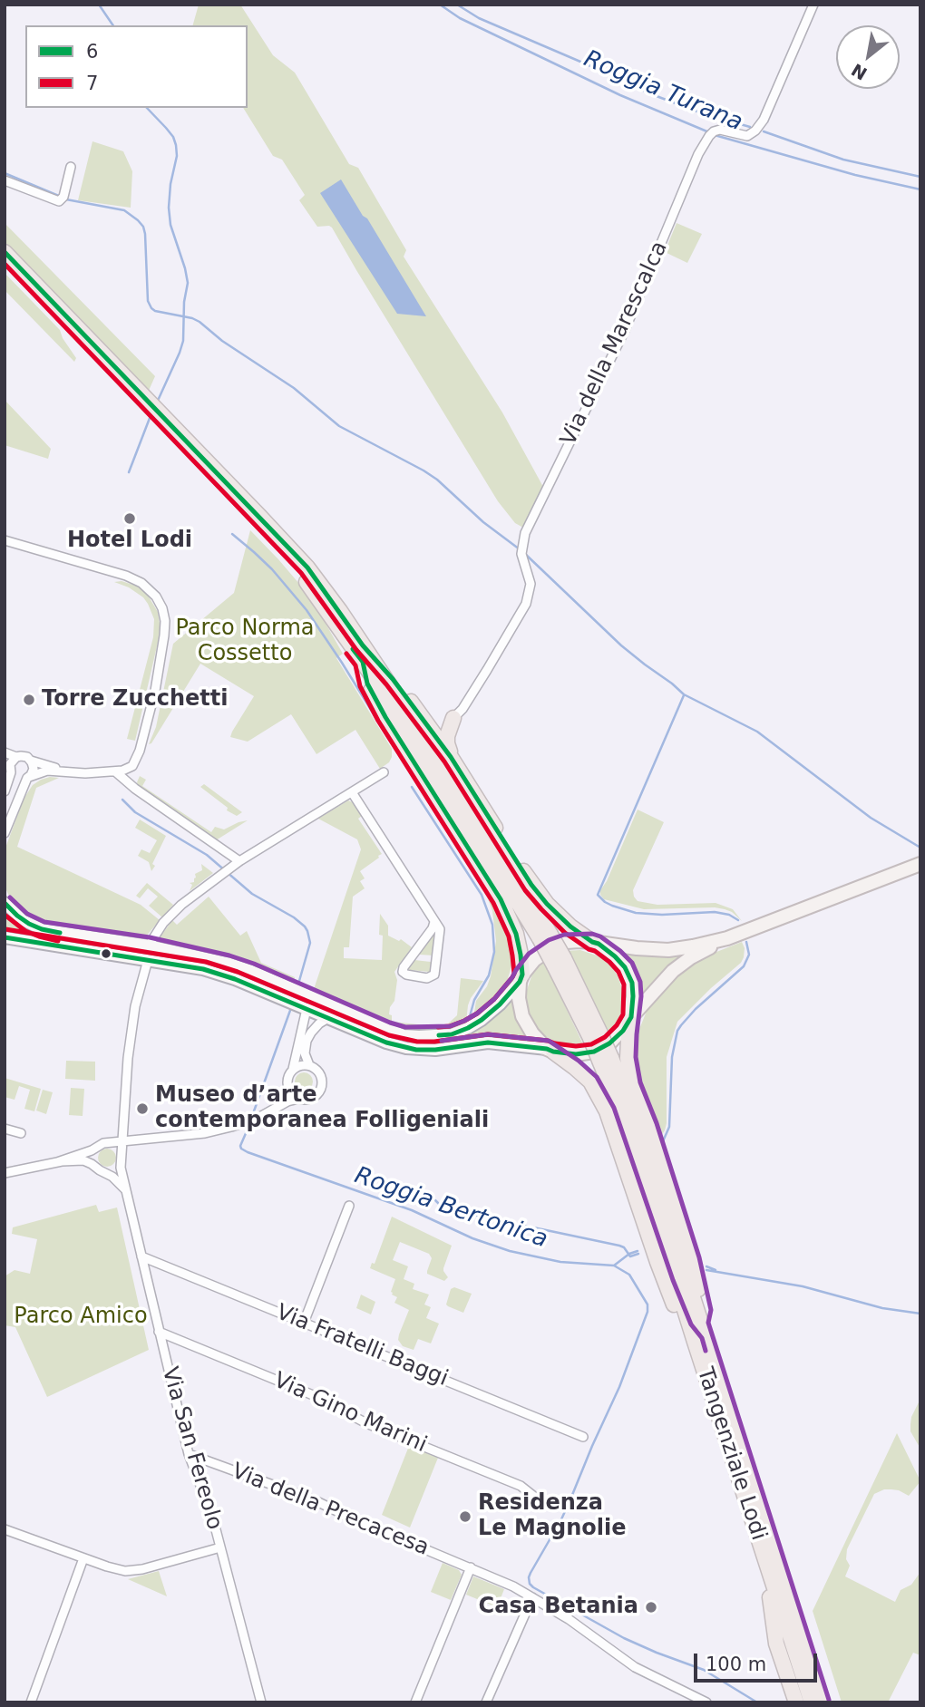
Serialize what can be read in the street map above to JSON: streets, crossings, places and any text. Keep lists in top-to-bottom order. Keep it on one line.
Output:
{"streets":{"highway":["Tangenziale Lodi"],"street":["Via della Marescalca","Via Fratelli Baggi","Via Gino Marini","Via San Fereolo","Via della Precacesa"]},"crossings":[["Via Fratelli Baggi","Via San Fereolo"],["Via Gino Marini","Via San Fereolo"],["Via San Fereolo","Via della Precacesa"]],"water":["Roggia Turana","Roggia Bertonica"],"parks":["Parco Norma Cossetto","Parco Amico"],"places":["Hotel Lodi","Torre Zucchetti","Museo d’arte contemporanea Folligeniali","Residenza Le Magnolie","Casa Betania"],"lines":["transit line 6","transit line 7"],"legend":["6","7"],"scale_bar":"100 m","north":"bottom left"}
